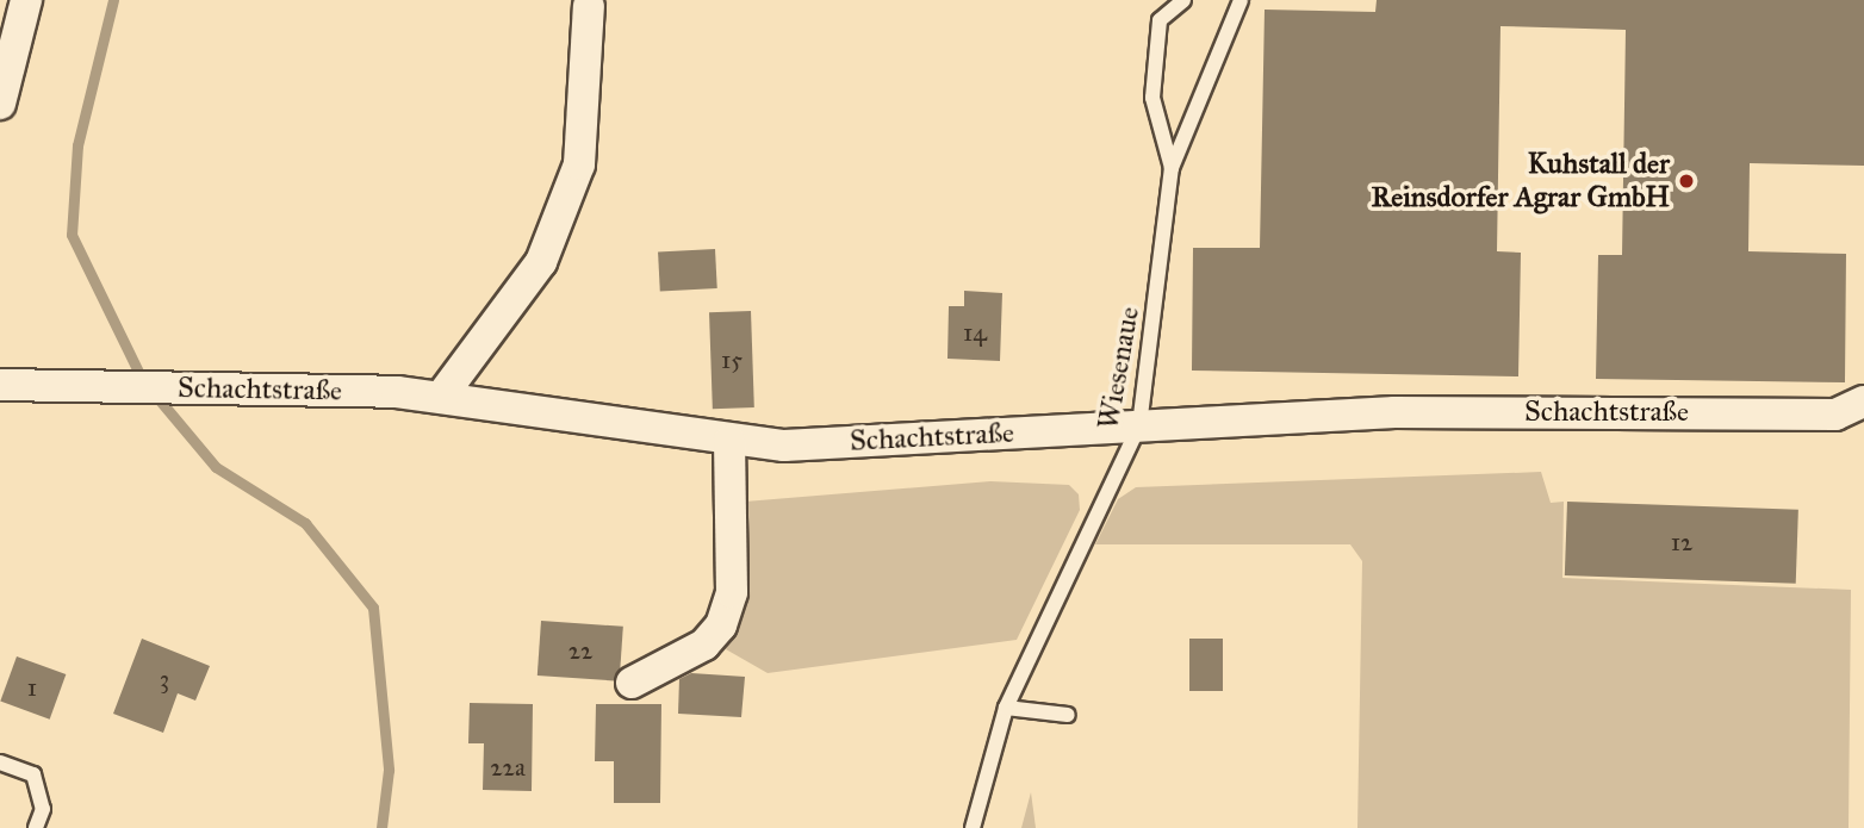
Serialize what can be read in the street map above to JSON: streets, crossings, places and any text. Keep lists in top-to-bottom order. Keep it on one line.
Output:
{"streets":{"street":["Schachtstraße"],"lane":["Wiesenaue"]},"crossings":[["Wiesenaue","Schachtstraße"]],"places":["Kuhstall der Reinsdorfer Agrar GmbH"],"house_numbers":["14","15","12","22","3","1","22a"]}
